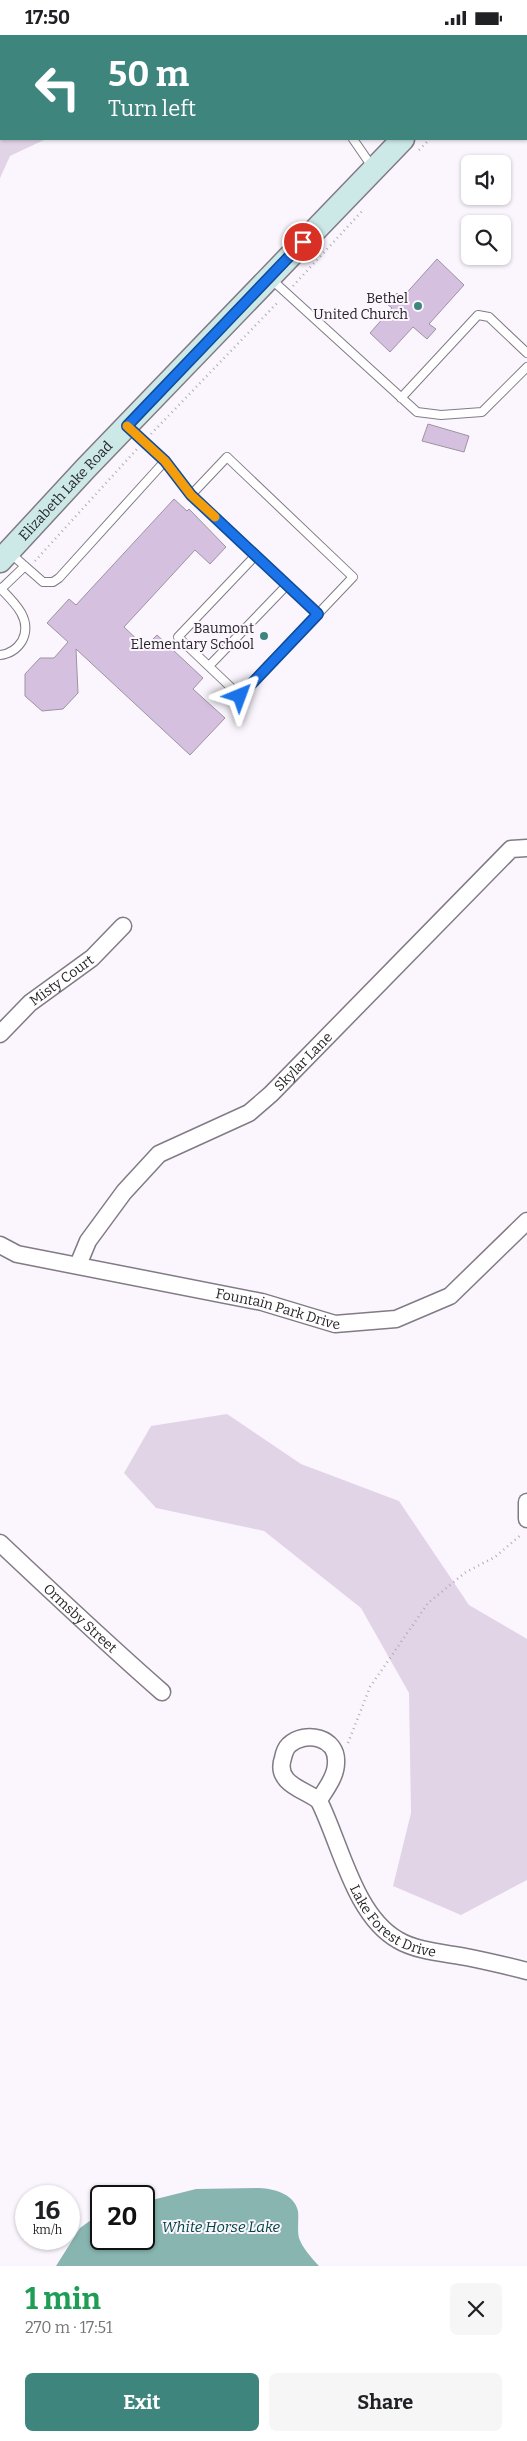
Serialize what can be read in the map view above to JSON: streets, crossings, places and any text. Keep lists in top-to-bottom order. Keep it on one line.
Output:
{"streets":{"street":["Elizabeth Lake Road","Misty Court","Skylar Lane","Fountain Park Drive","Ormsby Street","Lake Forest Drive"]},"crossings":[["Skylar Lane","Fountain Park Drive"]],"water":["White Horse Lake"],"places":["Bethel United Church","Baumont Elementary School"],"page":{"status":"17:50","turn":["50 m","Turn left"],"speed":"16 km/h","limit":"20","heading":["1 min","270 m · 17:51"],"buttons":["Exit","Share"]}}
